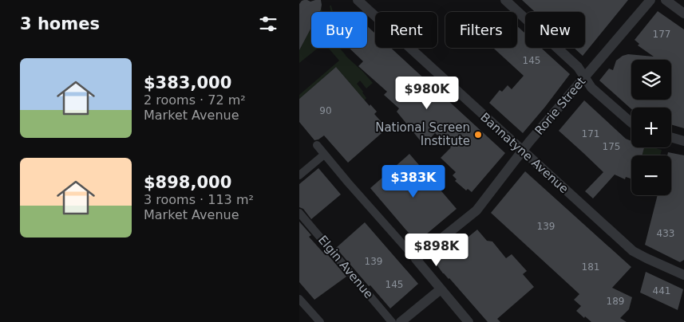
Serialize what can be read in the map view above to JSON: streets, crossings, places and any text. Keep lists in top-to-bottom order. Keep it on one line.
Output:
{"streets":{"street":["Rorie Street","Bannatyne Avenue","Elgin Avenue"]},"crossings":[["Rorie Street","Bannatyne Avenue"]],"places":["National Screen Institute"],"house_numbers":["177","145","90","171","175","139","433","139","181","145","441","189"],"page":{"heading":"3 homes","chip":["Buy","Rent","Filters","New"],"list":[{"name":"$383,000","note":"2 rooms · 72 m² · Market Avenue"},{"name":"$898,000","note":"3 rooms · 113 m² · Market Avenue"}],"map_buttons":["+","−"],"price":["$980K","$383K","$898K"]}}
